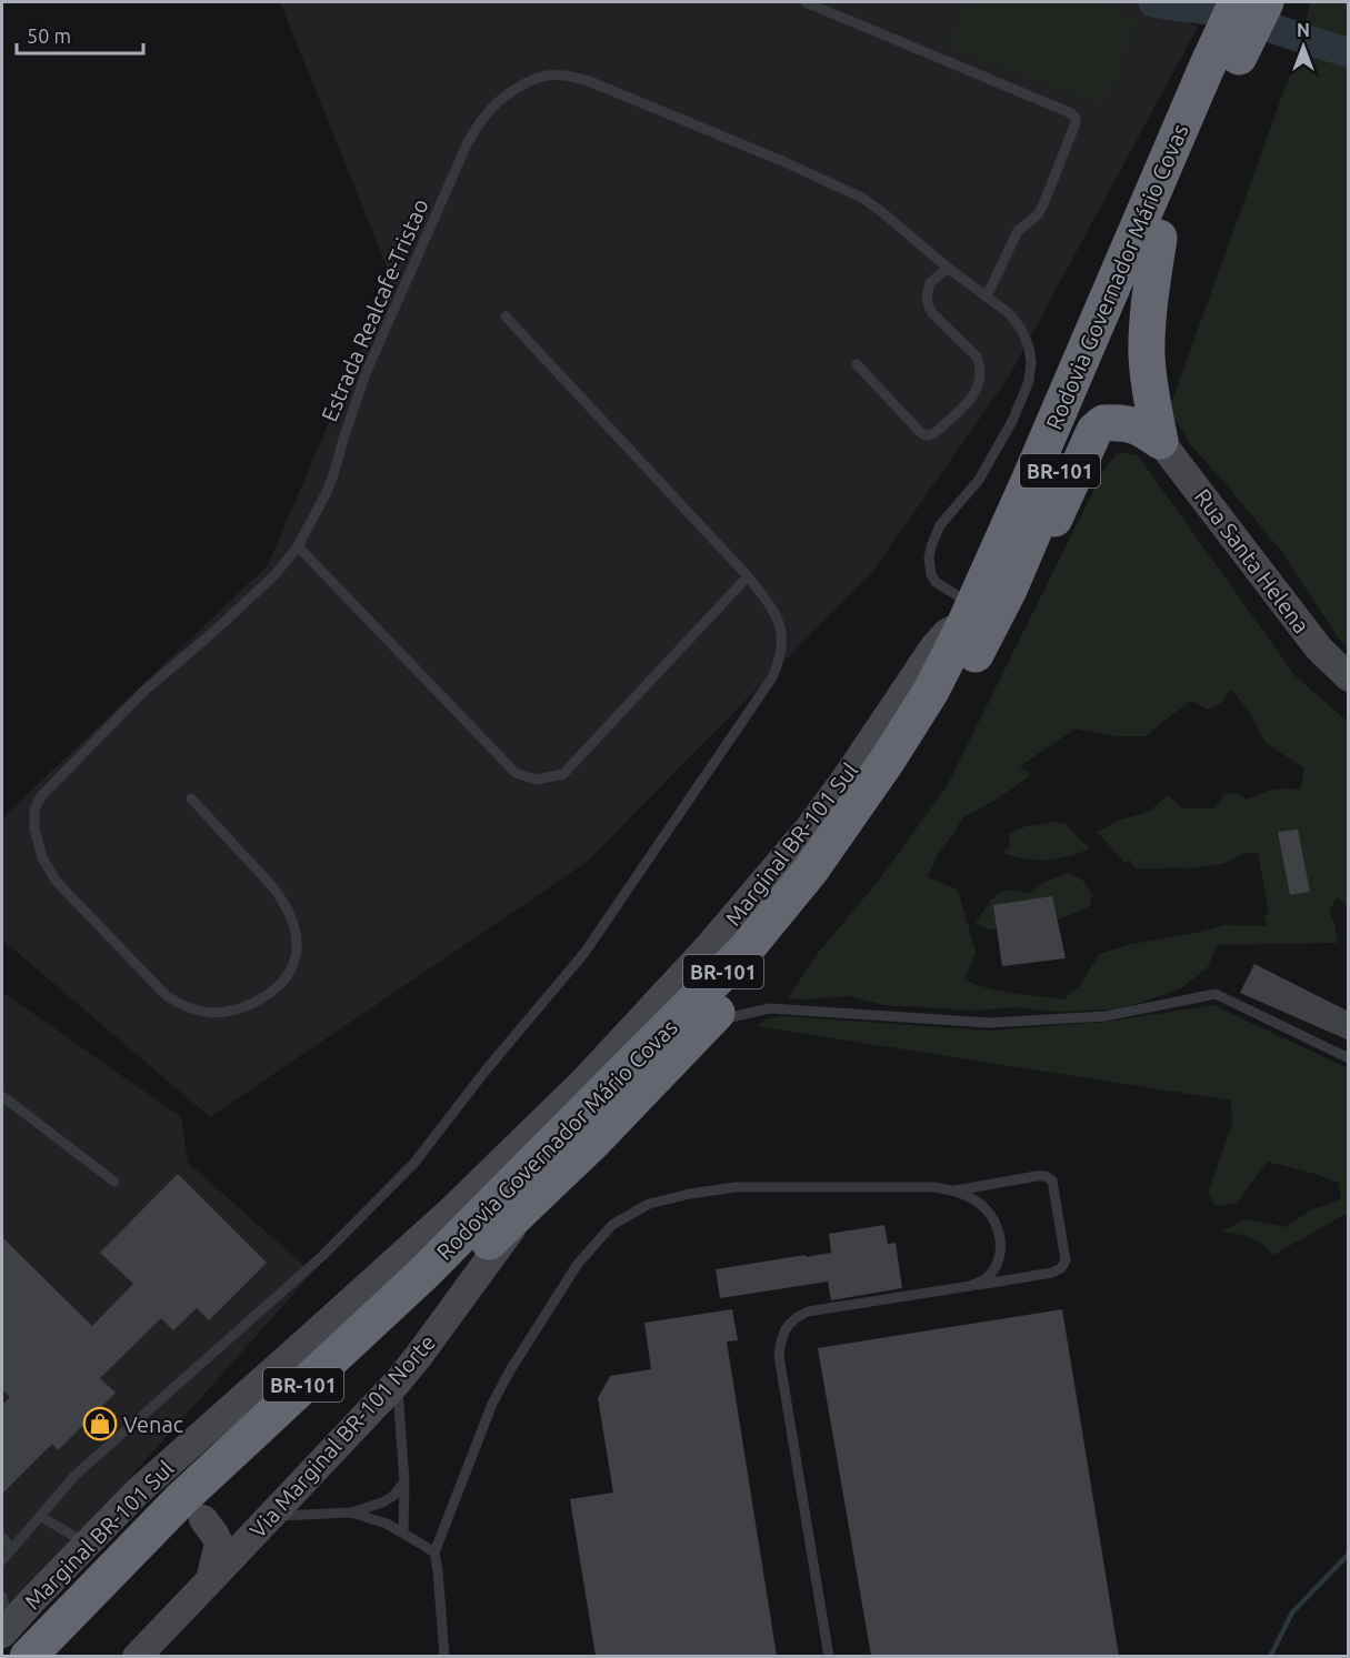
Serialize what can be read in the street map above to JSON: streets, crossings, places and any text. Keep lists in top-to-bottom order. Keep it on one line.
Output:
{"streets":{"highway":["Rodovia Governador Mário Covas","BR-101"],"street":["Rua Santa Helena","Marginal BR-101 Sul","Via Marginal BR-101 Norte"],"lane":["Estrada Realcafe-Tristao"]},"crossings":[["Rodovia Governador Mário Covas","Estrada Realcafe-Tristao"],["Rodovia Governador Mário Covas","Marginal BR-101 Sul"],["Rodovia Governador Mário Covas","Via Marginal BR-101 Norte"],["Estrada Realcafe-Tristao","Marginal BR-101 Sul"]],"places":{"shop":["Venac"]},"scale_bar":"50 m","north":"top"}
